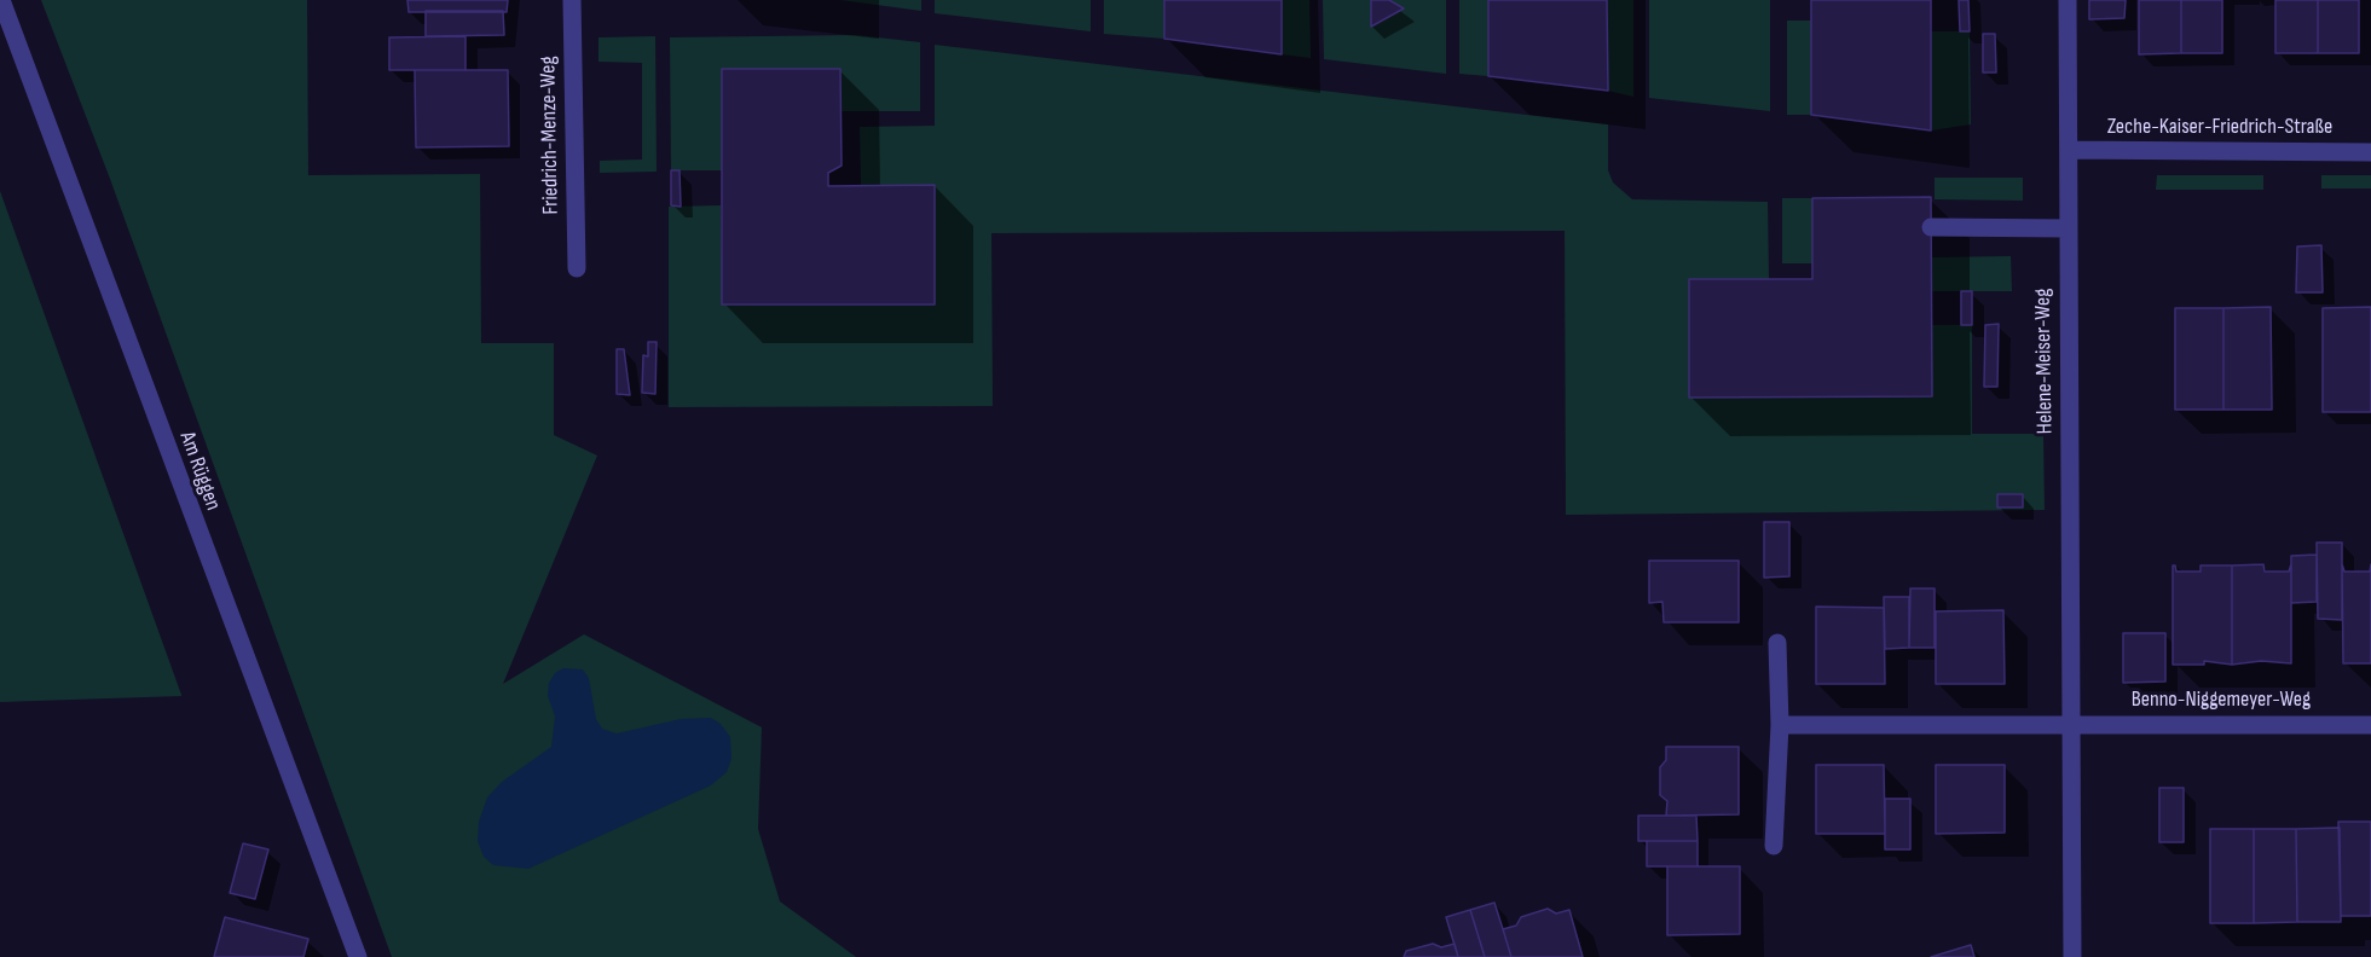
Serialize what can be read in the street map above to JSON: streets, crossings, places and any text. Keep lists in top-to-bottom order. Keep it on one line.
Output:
{"streets":{"street":["Zeche-Kaiser-Friedrich-Straße","Friedrich-Menze-Weg","Helene-Meiser-Weg","Am Rüggen","Benno-Niggemeyer-Weg"]},"crossings":[["Zeche-Kaiser-Friedrich-Straße","Helene-Meiser-Weg"],["Helene-Meiser-Weg","Benno-Niggemeyer-Weg"]]}
